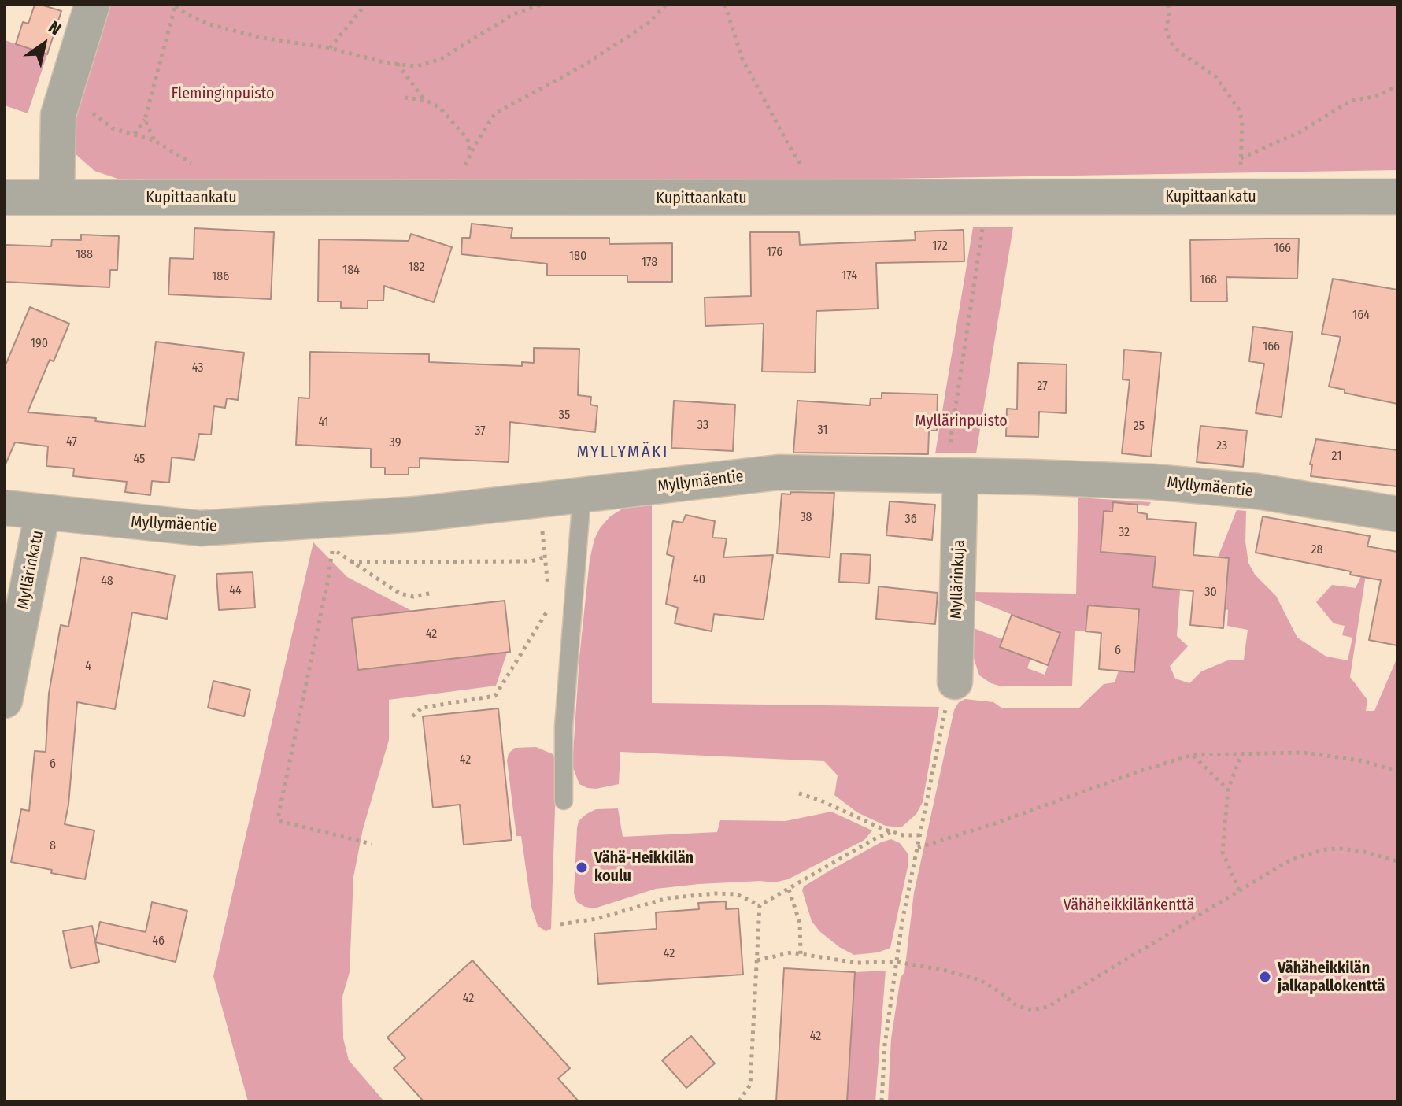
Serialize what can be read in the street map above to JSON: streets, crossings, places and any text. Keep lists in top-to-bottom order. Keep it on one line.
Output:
{"streets":{"street":["Kupittaankatu","Myllymäentie","Myllärinkatu","Myllärinkuja"]},"crossings":[["Myllymäentie","Myllärinkatu"],["Myllymäentie","Myllärinkuja"]],"districts":["MYLLYMÄKI"],"parks":["Fleminginpuisto","Myllärinpuisto","Vähäheikkilänkenttä"],"places":["Vähä-Heikkilän koulu","Vähäheikkilän jalkapallokenttä"],"house_numbers":["172","166","176","188","180","178","182","184","174","186","168","164","190","166","43","27","35","41","33","25","31","37","47","39","23","21","45","38","36","32","28","40","48","44","30","42","6","4","42","6","8","46","42","42","42"],"north":"top right"}
